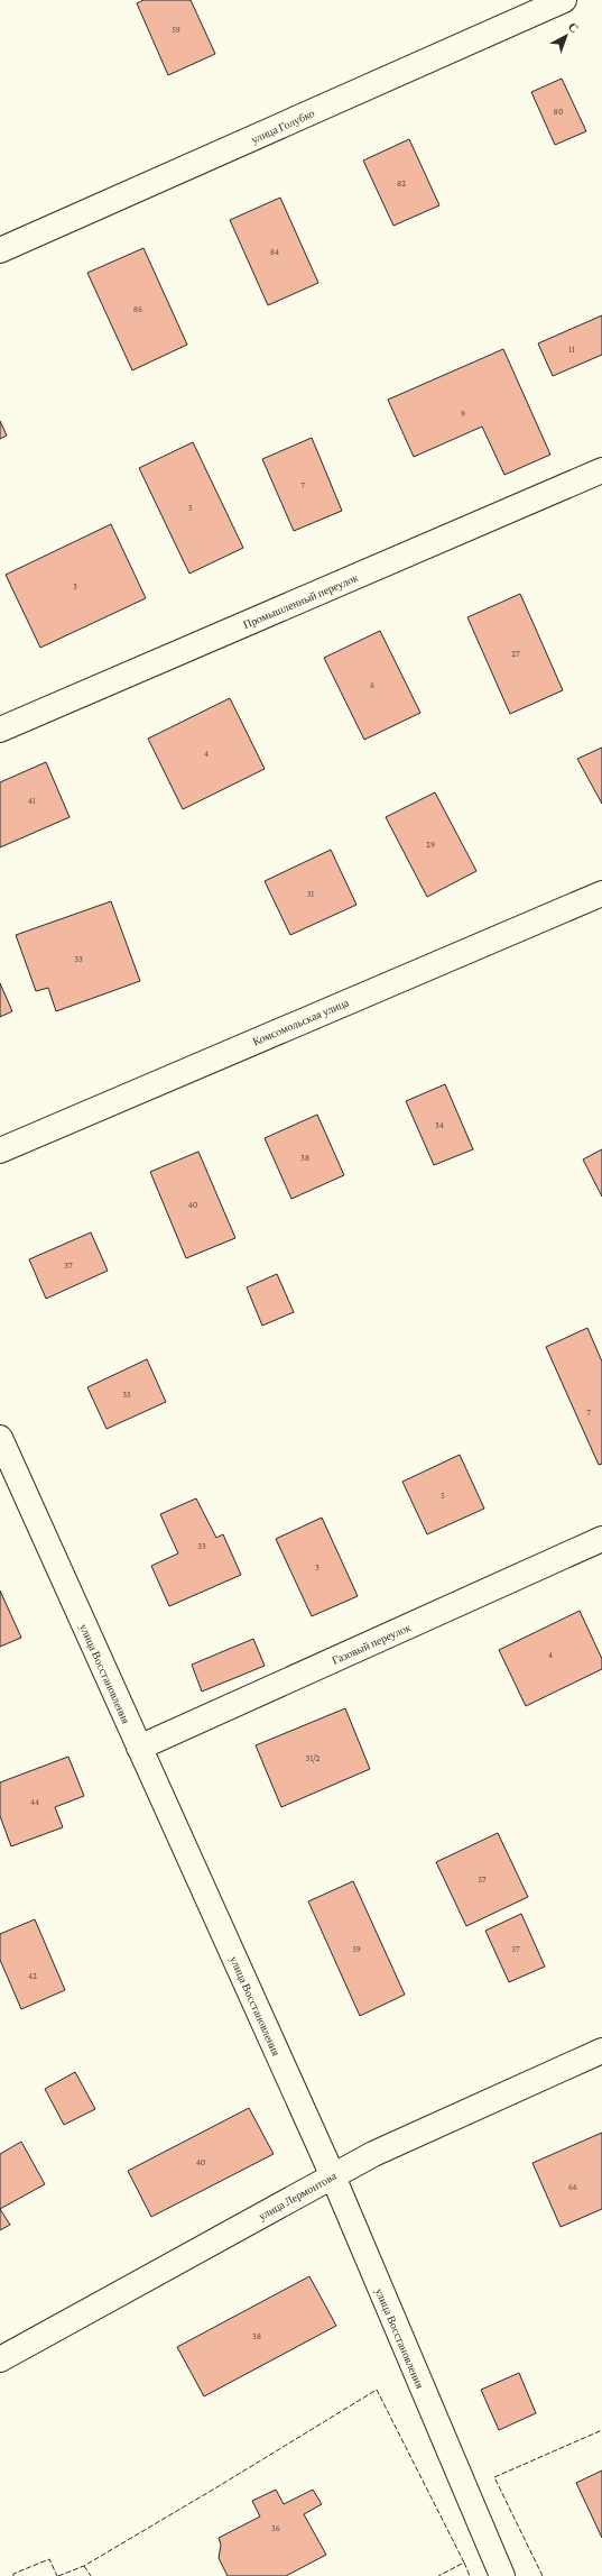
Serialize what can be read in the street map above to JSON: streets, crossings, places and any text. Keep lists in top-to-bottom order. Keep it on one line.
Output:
{"streets":{"street":["улица Голубко","Промышленный переулок","Комсомольская улица","Газовый переулок","улица Восстановления","улица Лермонтова"]},"crossings":[["Газовый переулок","улица Восстановления"],["улица Восстановления","улица Лермонтова"]],"house_numbers":["59","80","82","84","86","11","9","7","5","3","27","6","4","41","29","31","33","34","38","40","37","35","7","5","33","3","4","31/2","44","57","59","57","42","40","66","38","36"],"north":"top right"}
